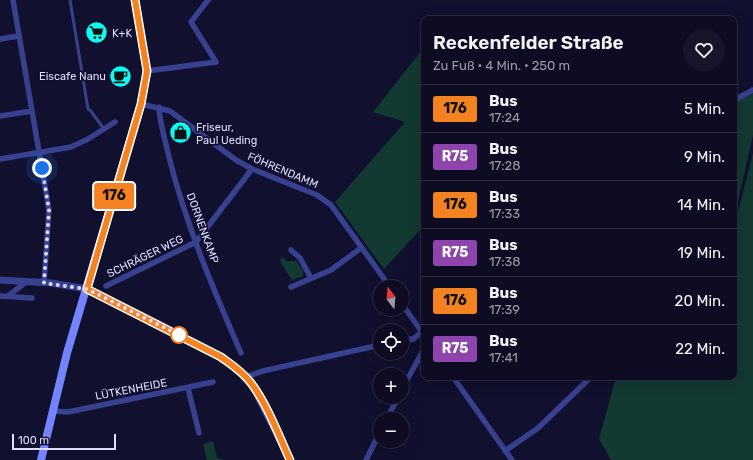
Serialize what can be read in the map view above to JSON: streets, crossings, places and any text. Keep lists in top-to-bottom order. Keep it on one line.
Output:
{"streets":{"street":["FÖHRENDAMM","DORNENKAMP","SCHRÄGER WEG","LÜTKENHEIDE"]},"crossings":[["FÖHRENDAMM","DORNENKAMP"],["FÖHRENDAMM","SCHRÄGER WEG"],["DORNENKAMP","SCHRÄGER WEG"]],"places":{"supermarket":["K+K"],"cafe":["Eiscafe Nanu"],"shop":["Friseur, Paul Ueding"]},"lines":["bus line 176"],"scale_bar":"100 m","north":"top","page":{"on_map":"176","heading":["Reckenfelder Straße","Zu Fuß · 4 Min. · 250 m"],"list":[{"mark":"176","name":"Bus","note":"17:24","value":"5 Min."},{"mark":"R75","name":"Bus","note":"17:28","value":"9 Min."},{"mark":"176","name":"Bus","note":"17:33","value":"14 Min."},{"mark":"R75","name":"Bus","note":"17:38","value":"19 Min."},{"mark":"176","name":"Bus","note":"17:39","value":"20 Min."},{"mark":"R75","name":"Bus","note":"17:41","value":"22 Min."}],"map_buttons":["+","−"],"scale":"100 m"}}
